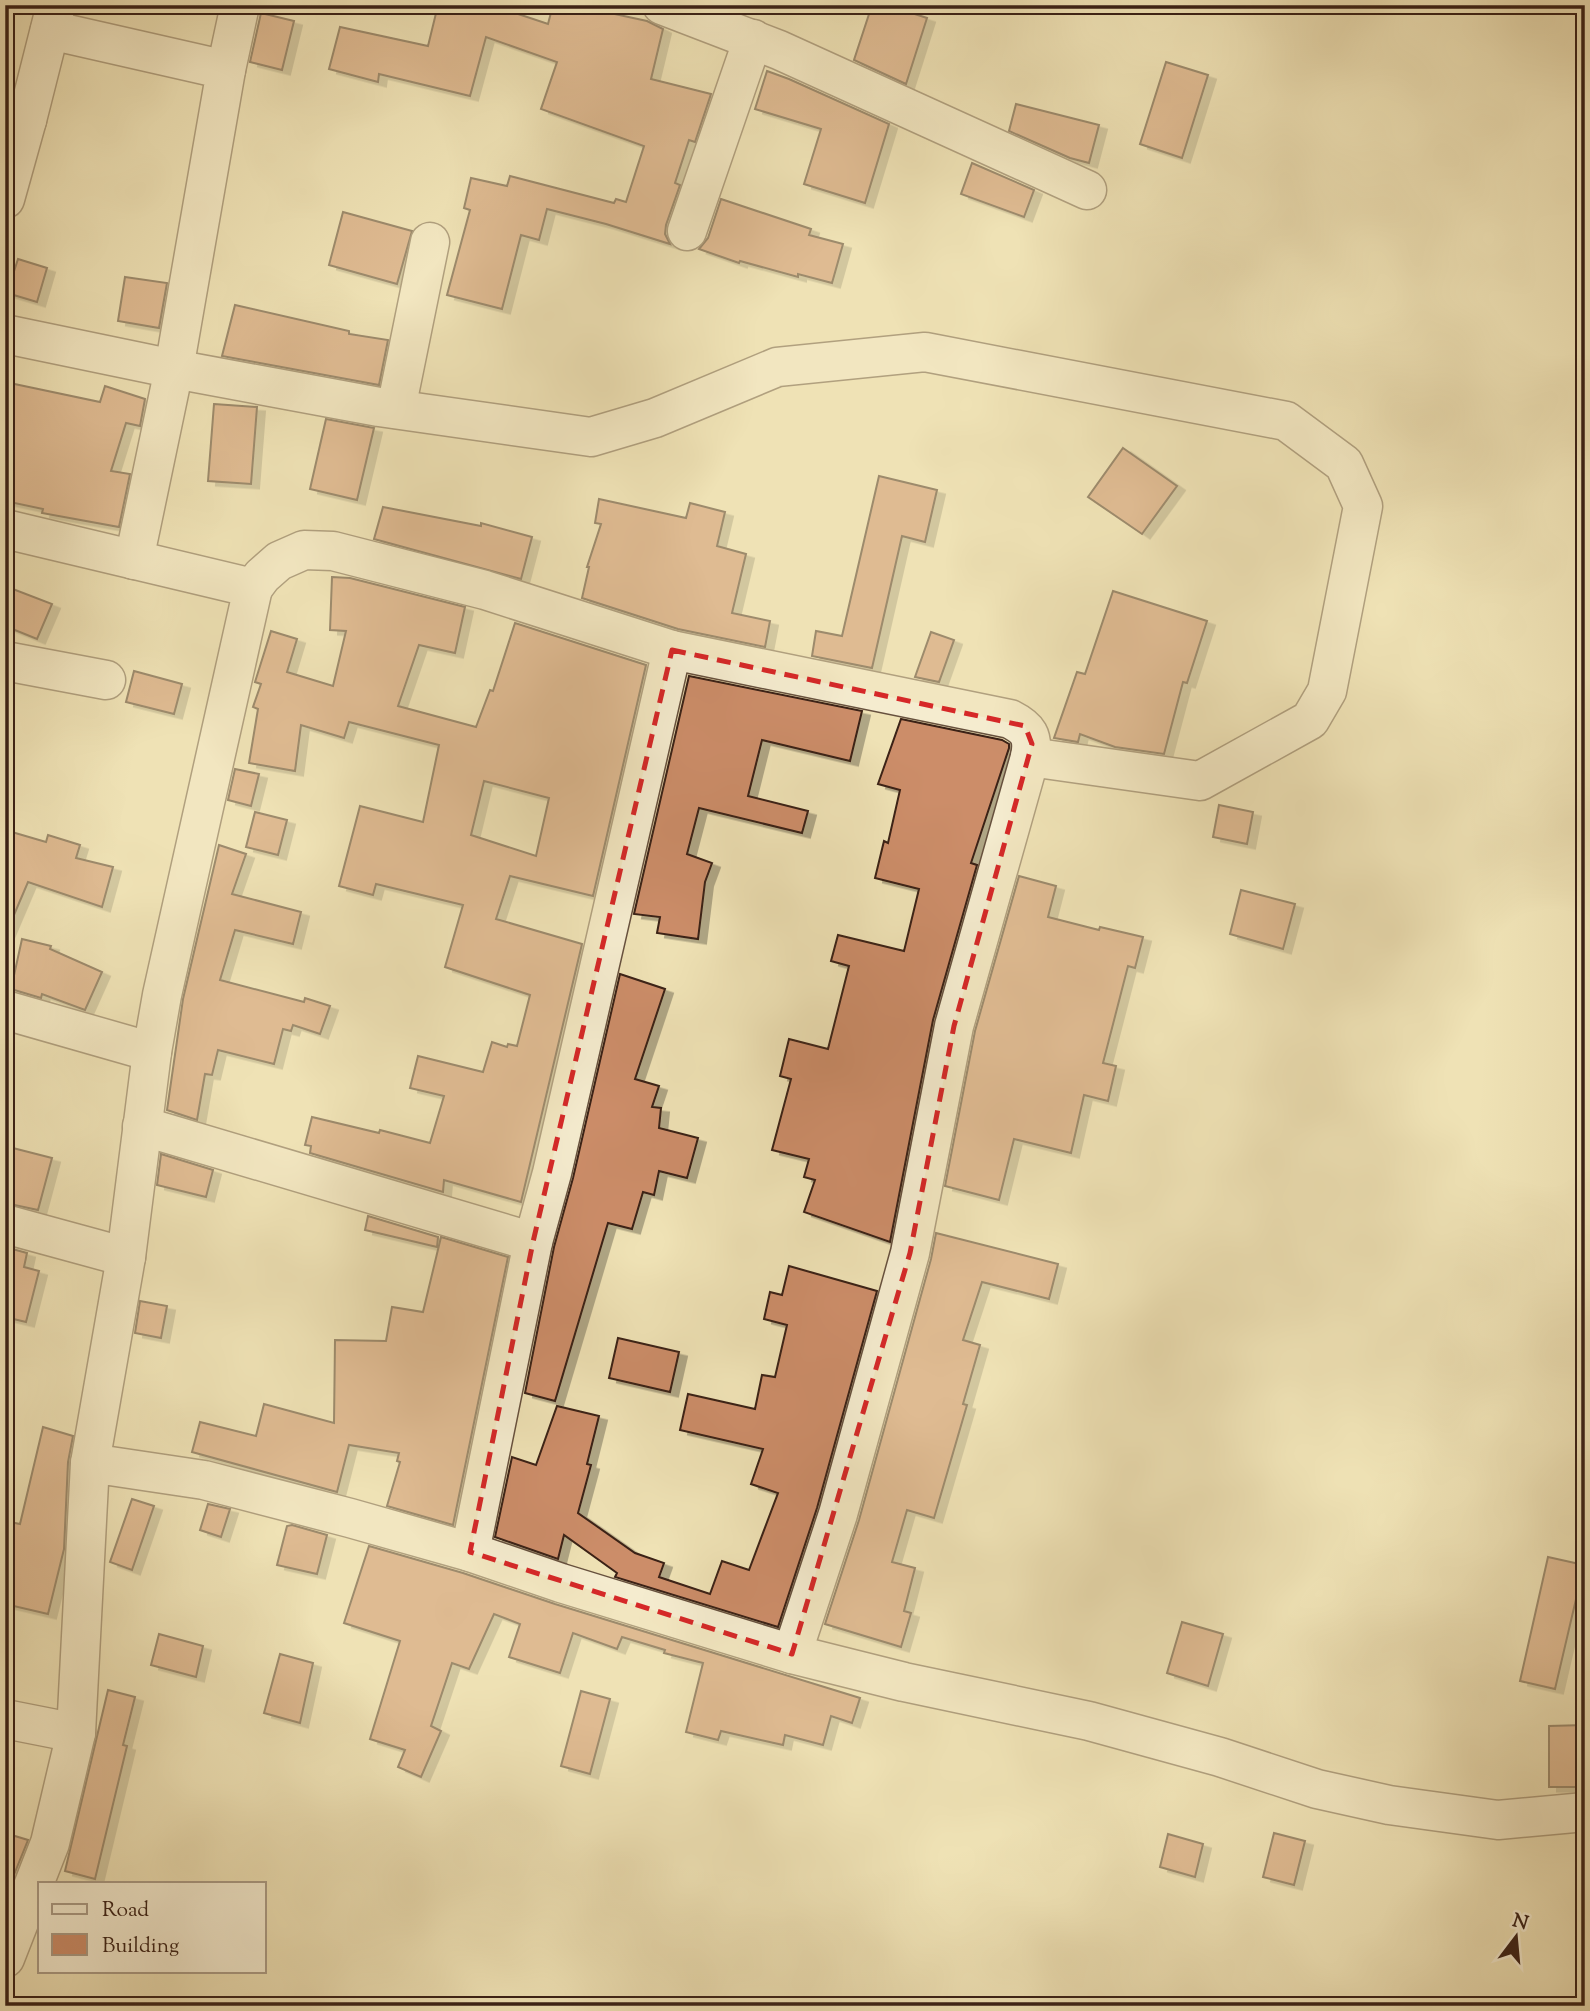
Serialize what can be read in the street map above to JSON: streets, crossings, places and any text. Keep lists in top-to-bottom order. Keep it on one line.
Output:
{"legend":["Road","Building"],"north":"top"}
